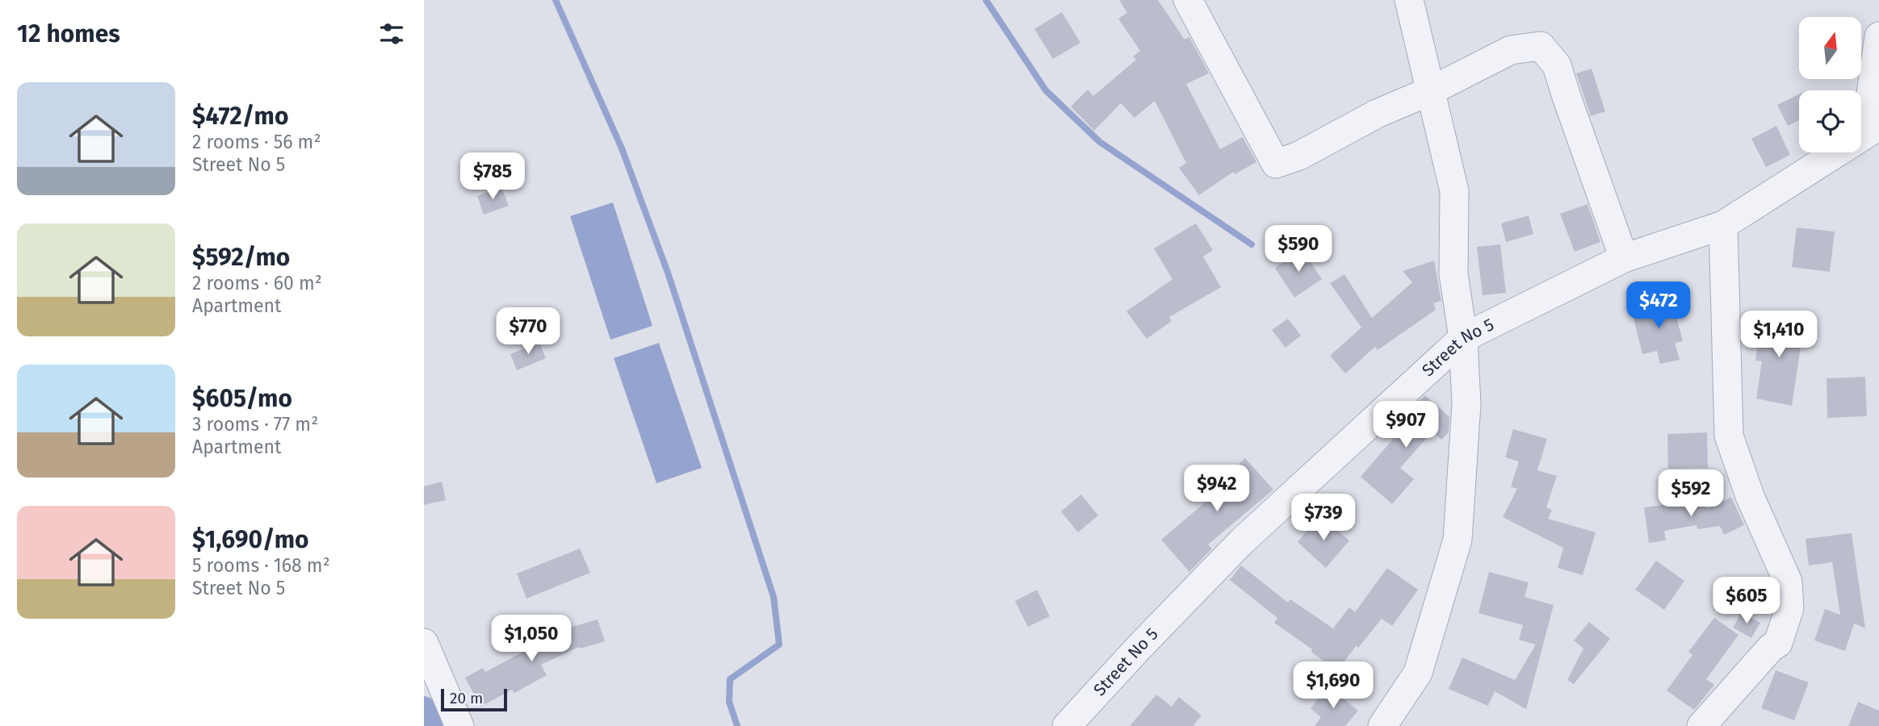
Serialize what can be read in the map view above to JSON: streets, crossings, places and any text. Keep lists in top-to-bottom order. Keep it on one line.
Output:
{"streets":{"street":["Street No 5"]},"scale_bar":"20 m","north":"top","page":{"heading":"12 homes","list":[{"name":"$472/mo","note":"2 rooms · 56 m² · Street No 5"},{"name":"$592/mo","note":"2 rooms · 60 m² · Apartment"},{"name":"$605/mo","note":"3 rooms · 77 m² · Apartment"},{"name":"$1,690/mo","note":"5 rooms · 168 m² · Street No 5"}],"price":["$785","$590","$472","$770","$1,410","$907","$942","$592","$739","$605","$1,050","$1,690"],"scale":"20 m"}}
